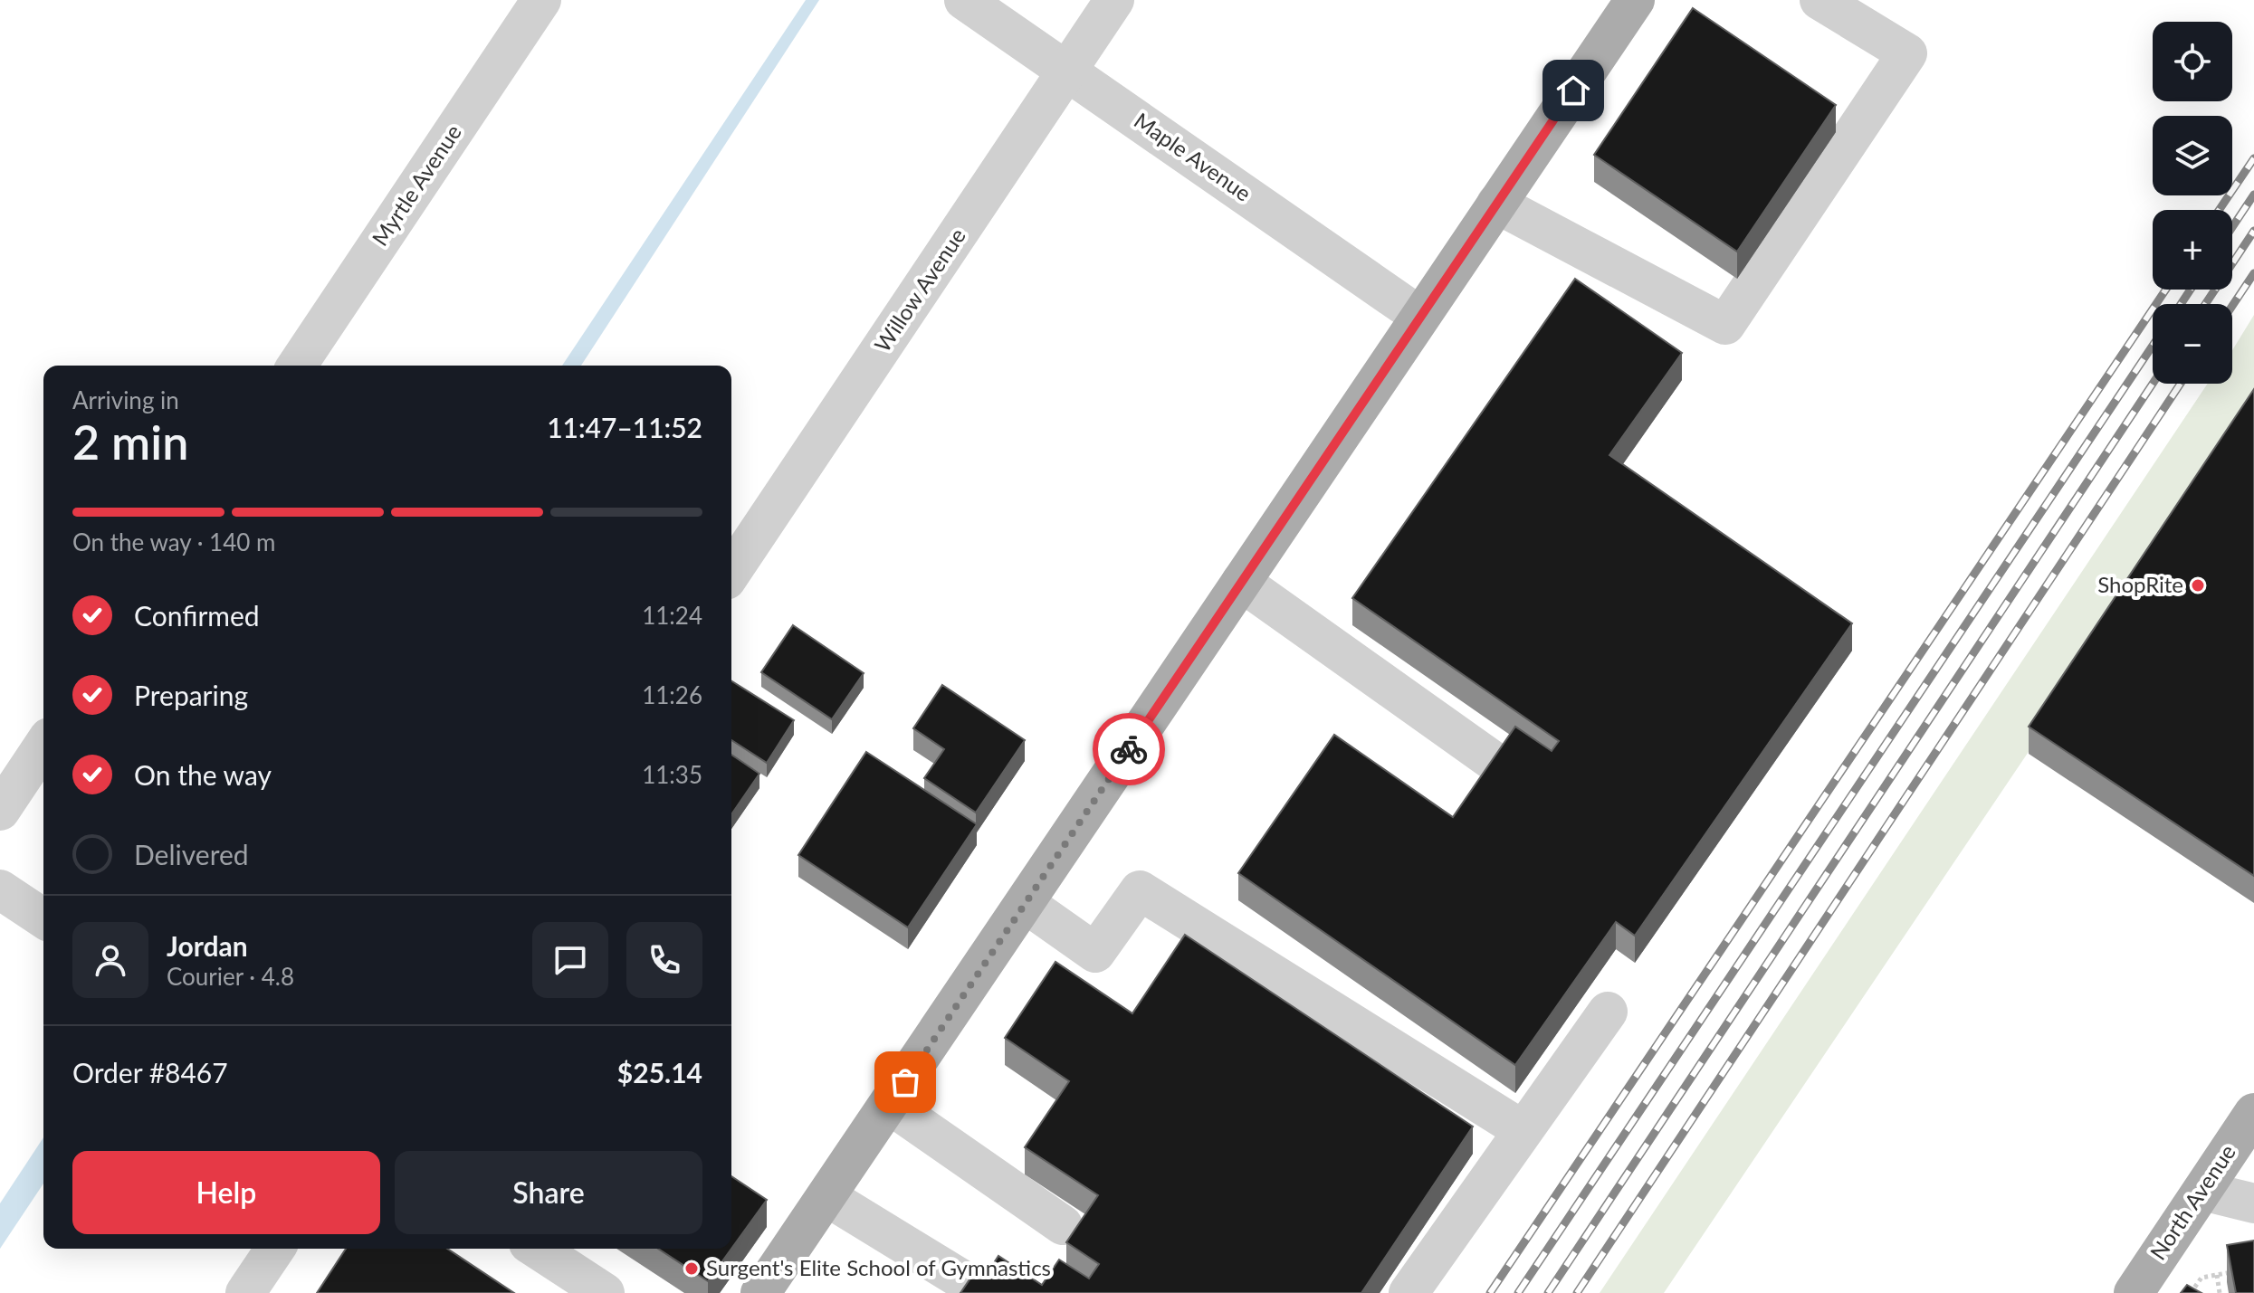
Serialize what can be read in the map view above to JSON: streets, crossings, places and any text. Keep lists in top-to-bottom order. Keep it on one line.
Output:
{"streets":{"main road":["North Avenue"],"street":["Maple Avenue","Myrtle Avenue","Willow Avenue"]},"crossings":[["Maple Avenue","Willow Avenue"]],"places":["ShopRite","Surgent's Elite School of Gymnastics"],"page":{"map_buttons":["+","−"],"heading":["2 min","Arriving in","11:47–11:52"],"panel":["Jordan","Courier · 4.8","Order #8467","$25.14"],"bar":"On the way · 140 m","list":[["Confirmed","11:24"],["Preparing","11:26"],["On the way","11:35"],"Delivered"],"buttons":["Help","Share"]}}
